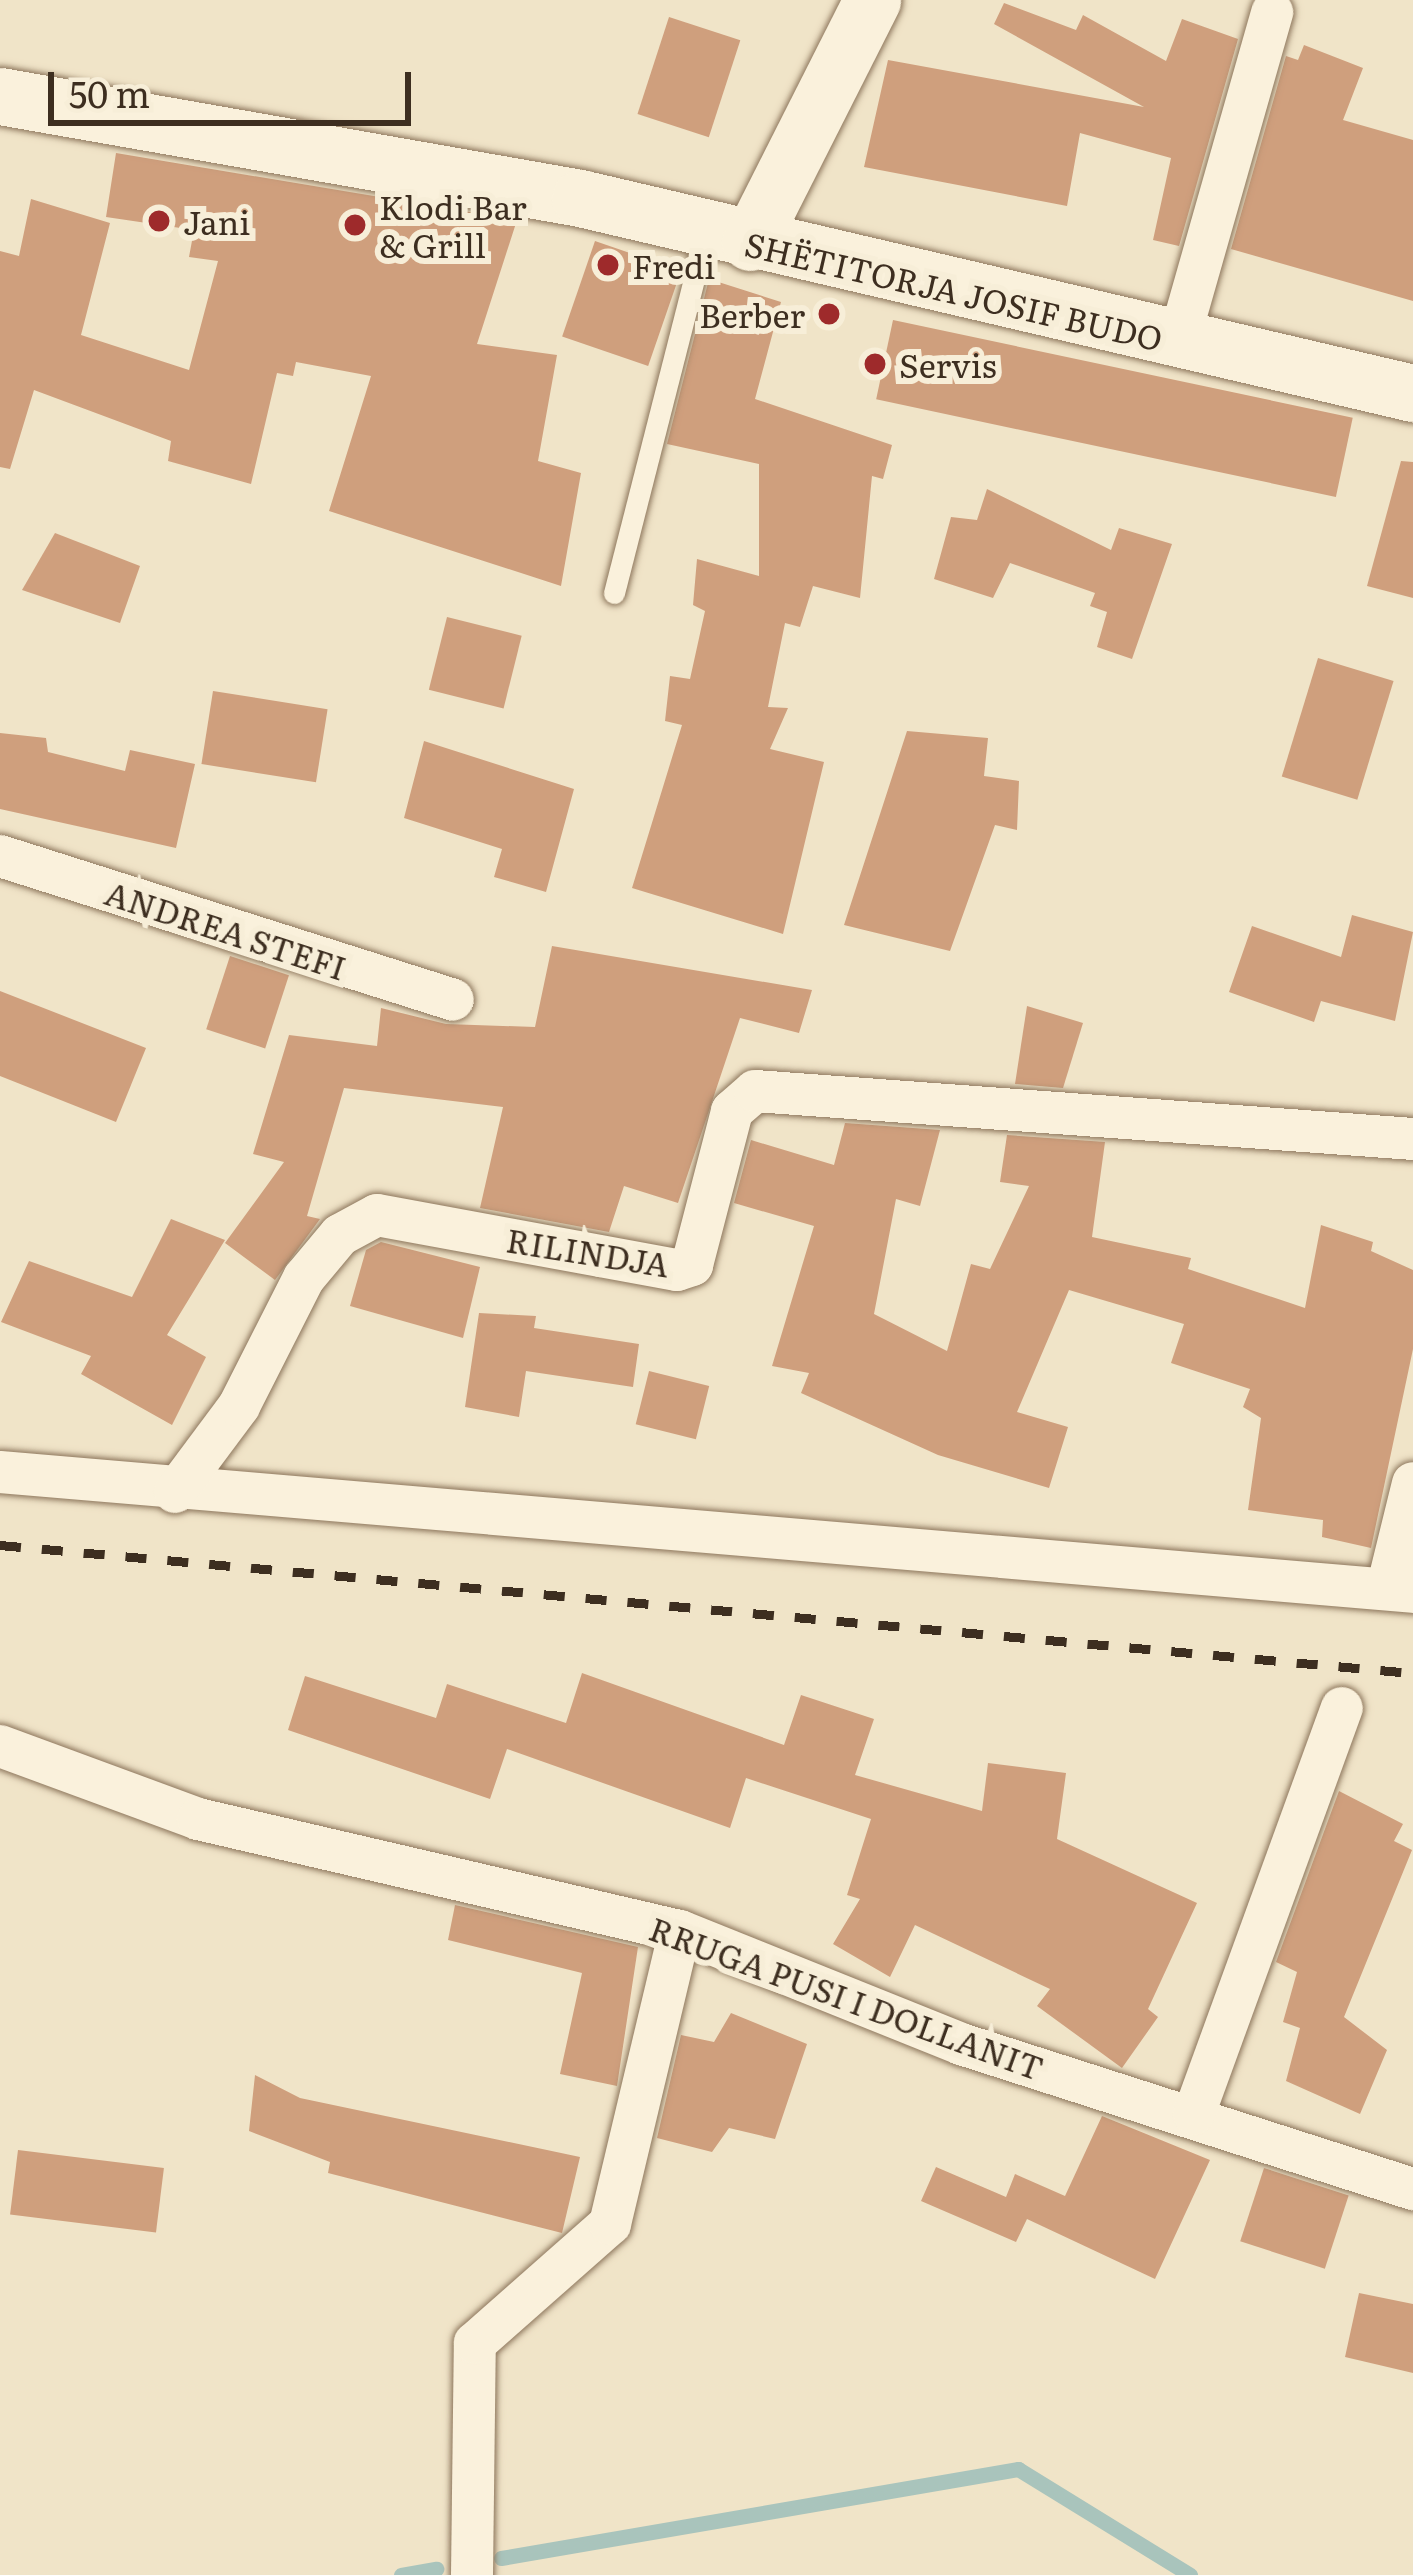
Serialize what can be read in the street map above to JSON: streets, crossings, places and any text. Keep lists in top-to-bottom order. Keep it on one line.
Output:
{"streets":{"main road":["SHËTITORJA JOSIF BUDO"],"street":["ANDREA STEFI","RILINDJA","RRUGA PUSI I DOLLANIT"]},"places":["Jani","Klodi Bar & Grill","Fredi","Berber","Servis"],"scale_bar":"50 m"}
